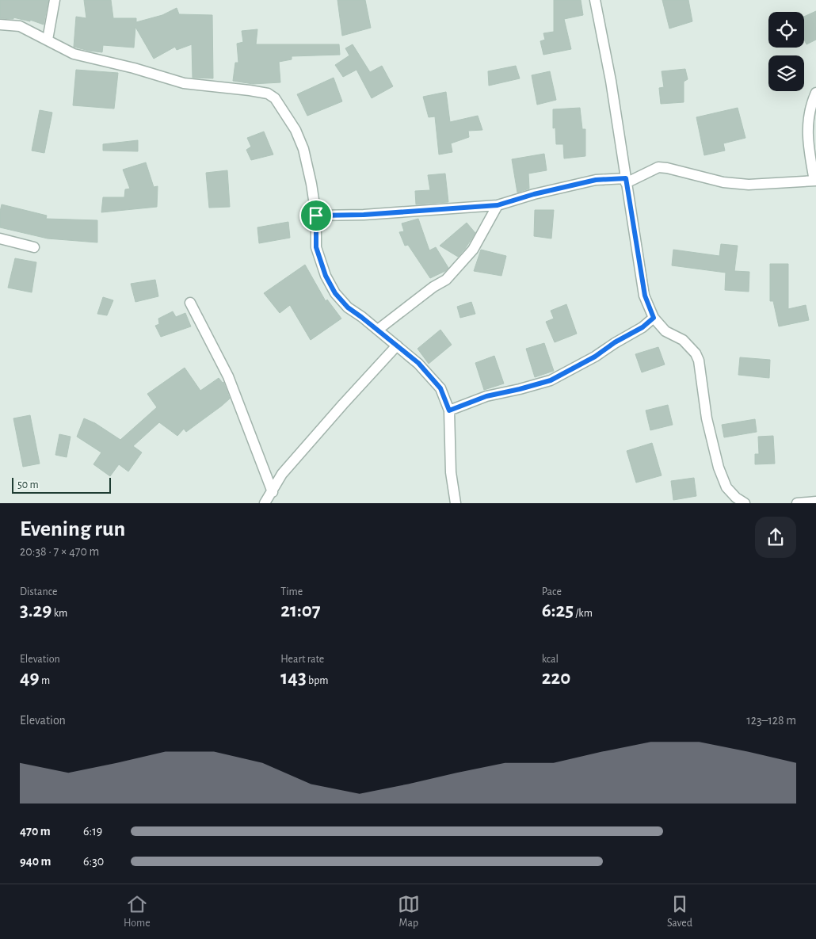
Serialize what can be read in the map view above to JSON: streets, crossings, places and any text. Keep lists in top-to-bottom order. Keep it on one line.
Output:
{"scale_bar":"50 m","page":{"scale":"50 m","heading":["Evening run","20:38 · 7 × 470 m"],"stats":[["Distance","3.29 km"],["Time","21:07"],["Pace","6:25 /km"],["Elevation","49 m"],["Heart rate","143 bpm"],["kcal","220"]],"chart":["Elevation","123–128 m"],"list":[{"name":"470 m","note":"6:19"},{"name":"940 m","note":"6:30"}],"tabs":["Home","Map","Saved"]}}
